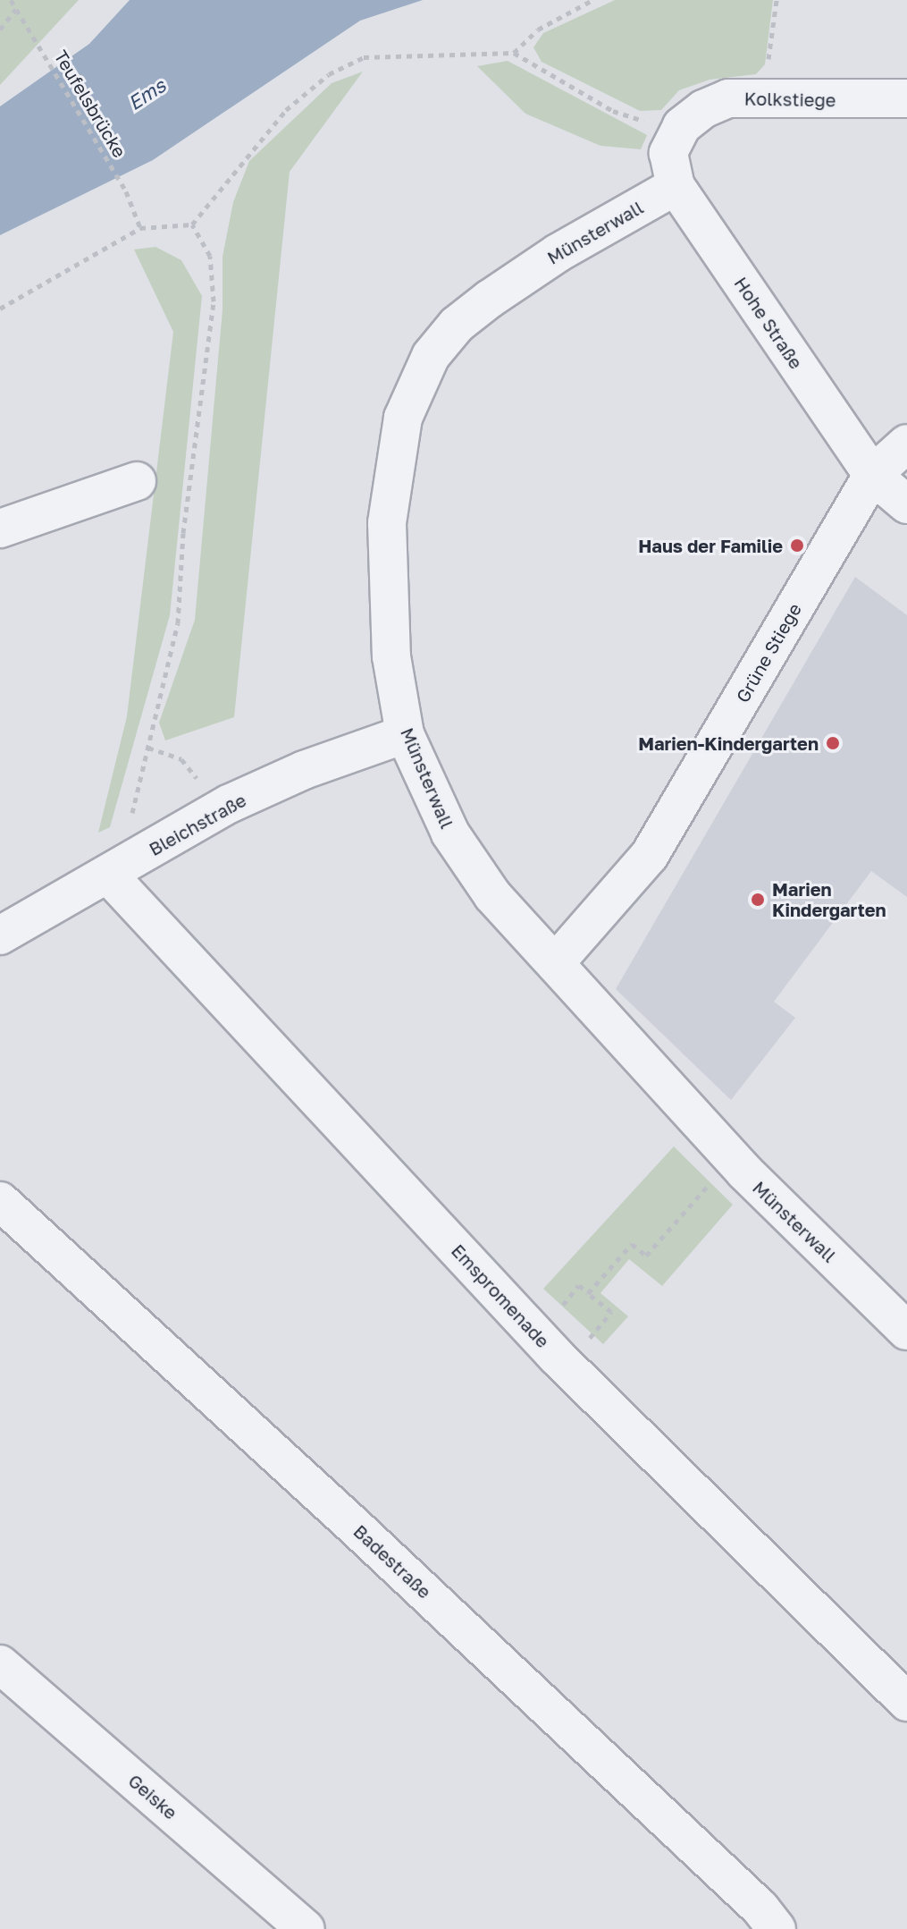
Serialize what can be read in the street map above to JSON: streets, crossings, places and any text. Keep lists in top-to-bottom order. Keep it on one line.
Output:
{"streets":{"street":["Kolkstiege","Münsterwall","Hohe Straße","Grüne Stiege","Bleichstraße","Emspromenade","Badestraße","Geiske"],"path":["Teufelsbrücke"]},"crossings":[["Kolkstiege","Hohe Straße"],["Münsterwall","Hohe Straße"],["Münsterwall","Grüne Stiege"],["Münsterwall","Bleichstraße"],["Hohe Straße","Grüne Stiege"],["Bleichstraße","Emspromenade"]],"water":["Ems"],"places":["Haus der Familie","Marien-Kindergarten","Marien Kindergarten"]}
